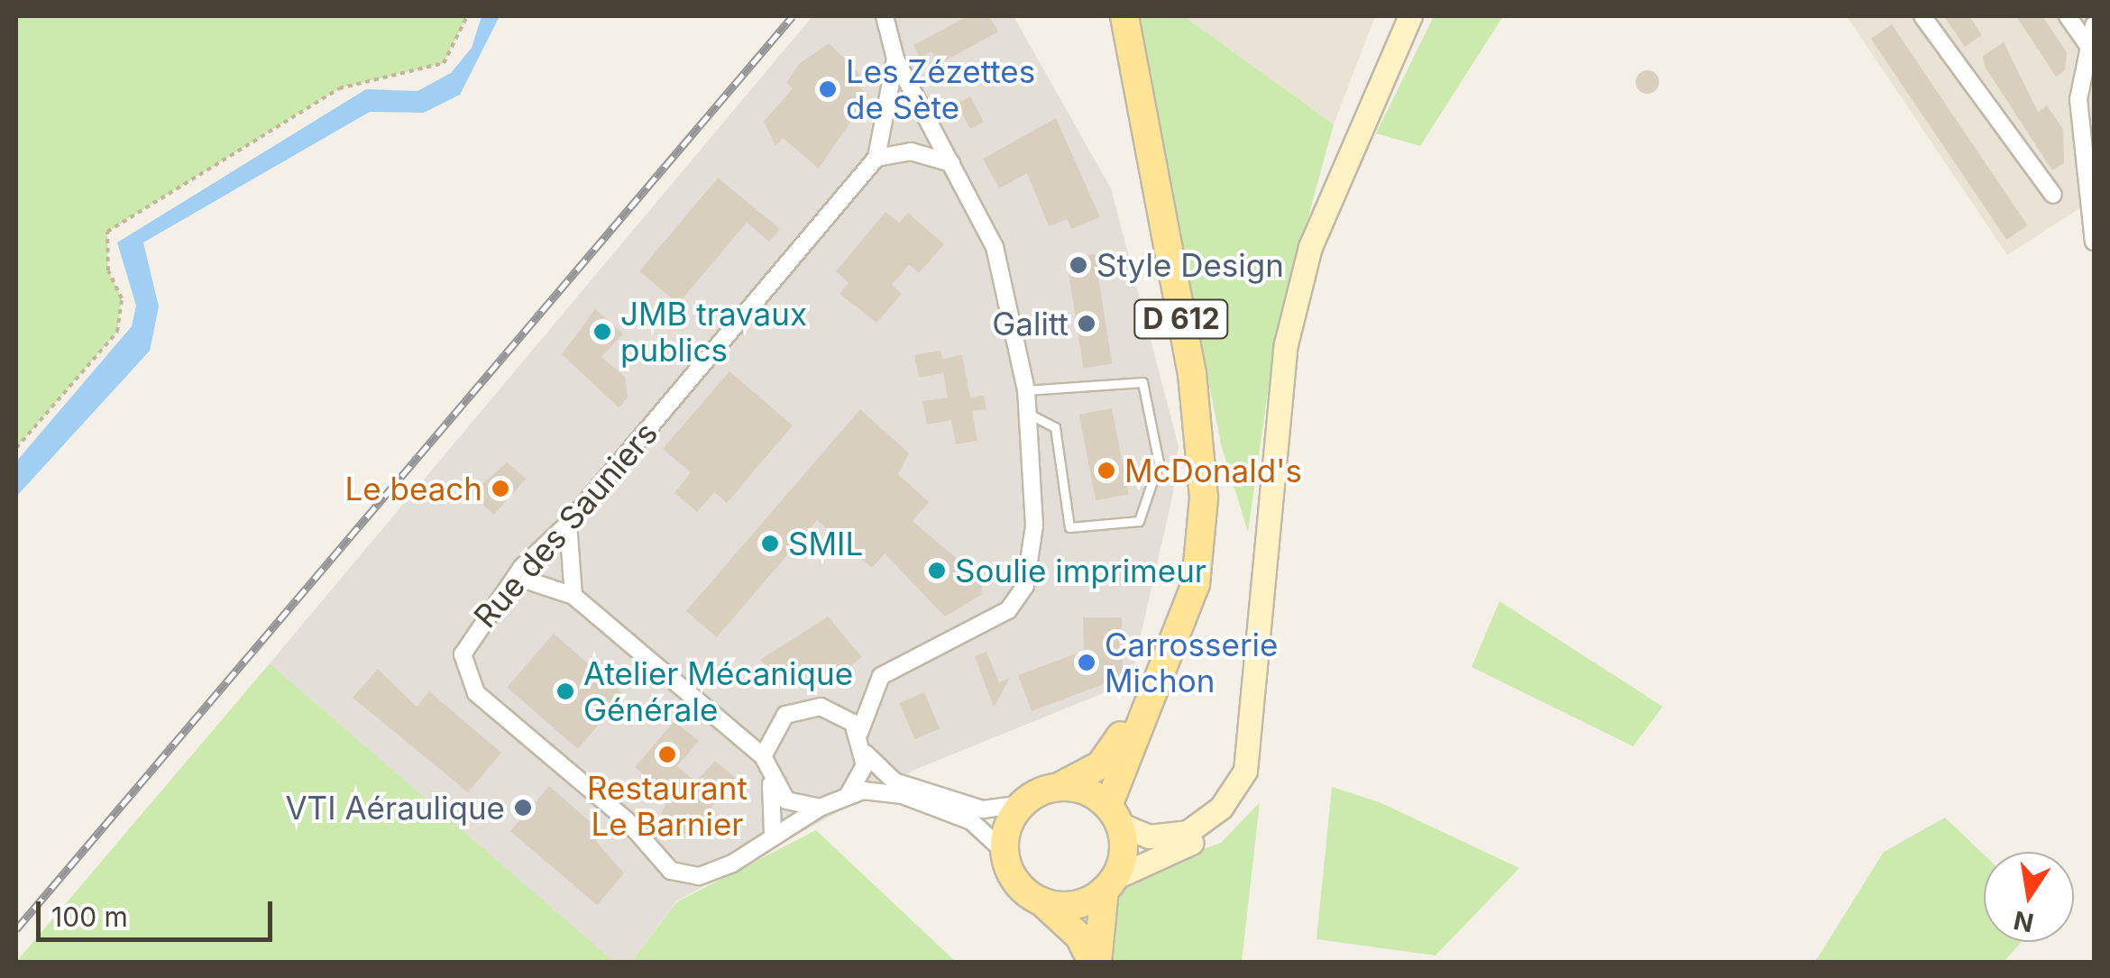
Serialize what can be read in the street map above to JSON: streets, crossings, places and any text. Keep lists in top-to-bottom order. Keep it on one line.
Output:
{"streets":{"main road":["D 612"],"street":["Rue des Sauniers"]},"places":["Les Zézettes de Sète","Style Design","Galitt","JMB travaux publics","McDonald's","Le beach","SMIL","Soulie imprimeur","Carrosserie Michon","Atelier Mécanique Générale","Restaurant Le Barnier","VTI Aéraulique"],"scale_bar":"100 m","north":"bottom"}
